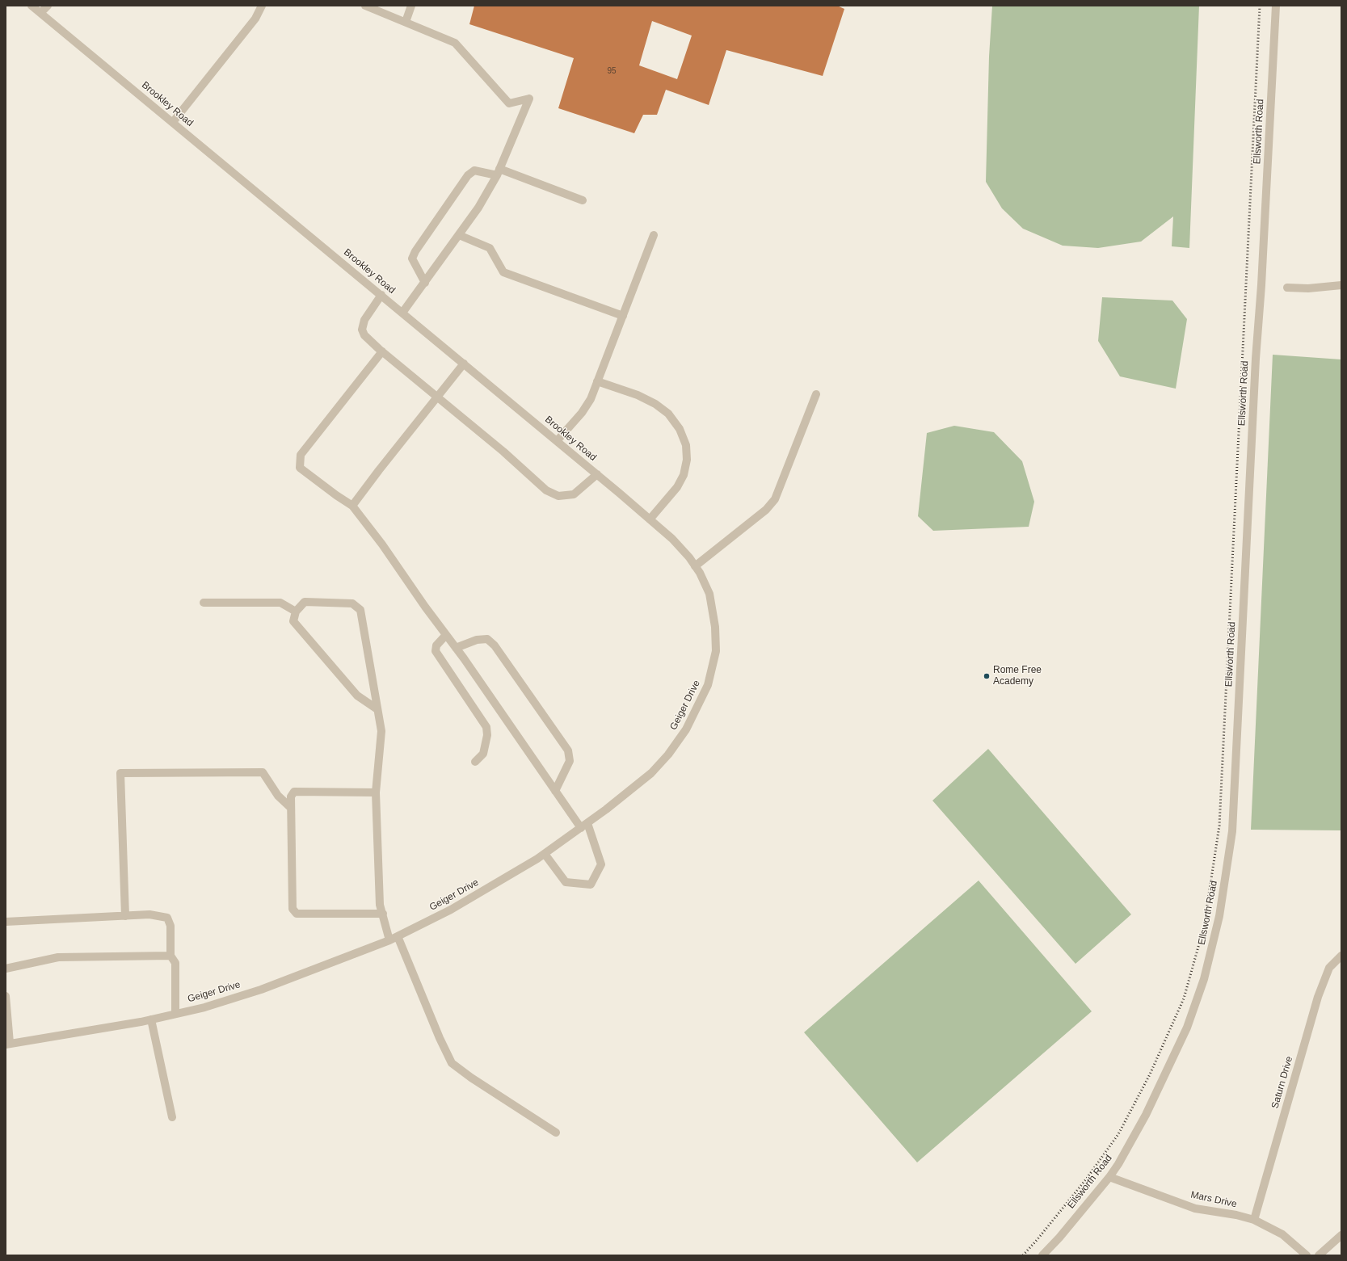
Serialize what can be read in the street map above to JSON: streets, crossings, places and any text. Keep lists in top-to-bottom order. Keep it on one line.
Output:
{"streets":{"street":["Brookley Road","Ellsworth Road","Geiger Drive","Saturn Drive","Mars Drive"]},"crossings":[["Brookley Road","Geiger Drive"],["Ellsworth Road","Mars Drive"],["Saturn Drive","Mars Drive"]],"places":["Rome Free Academy"],"house_numbers":["95"]}
